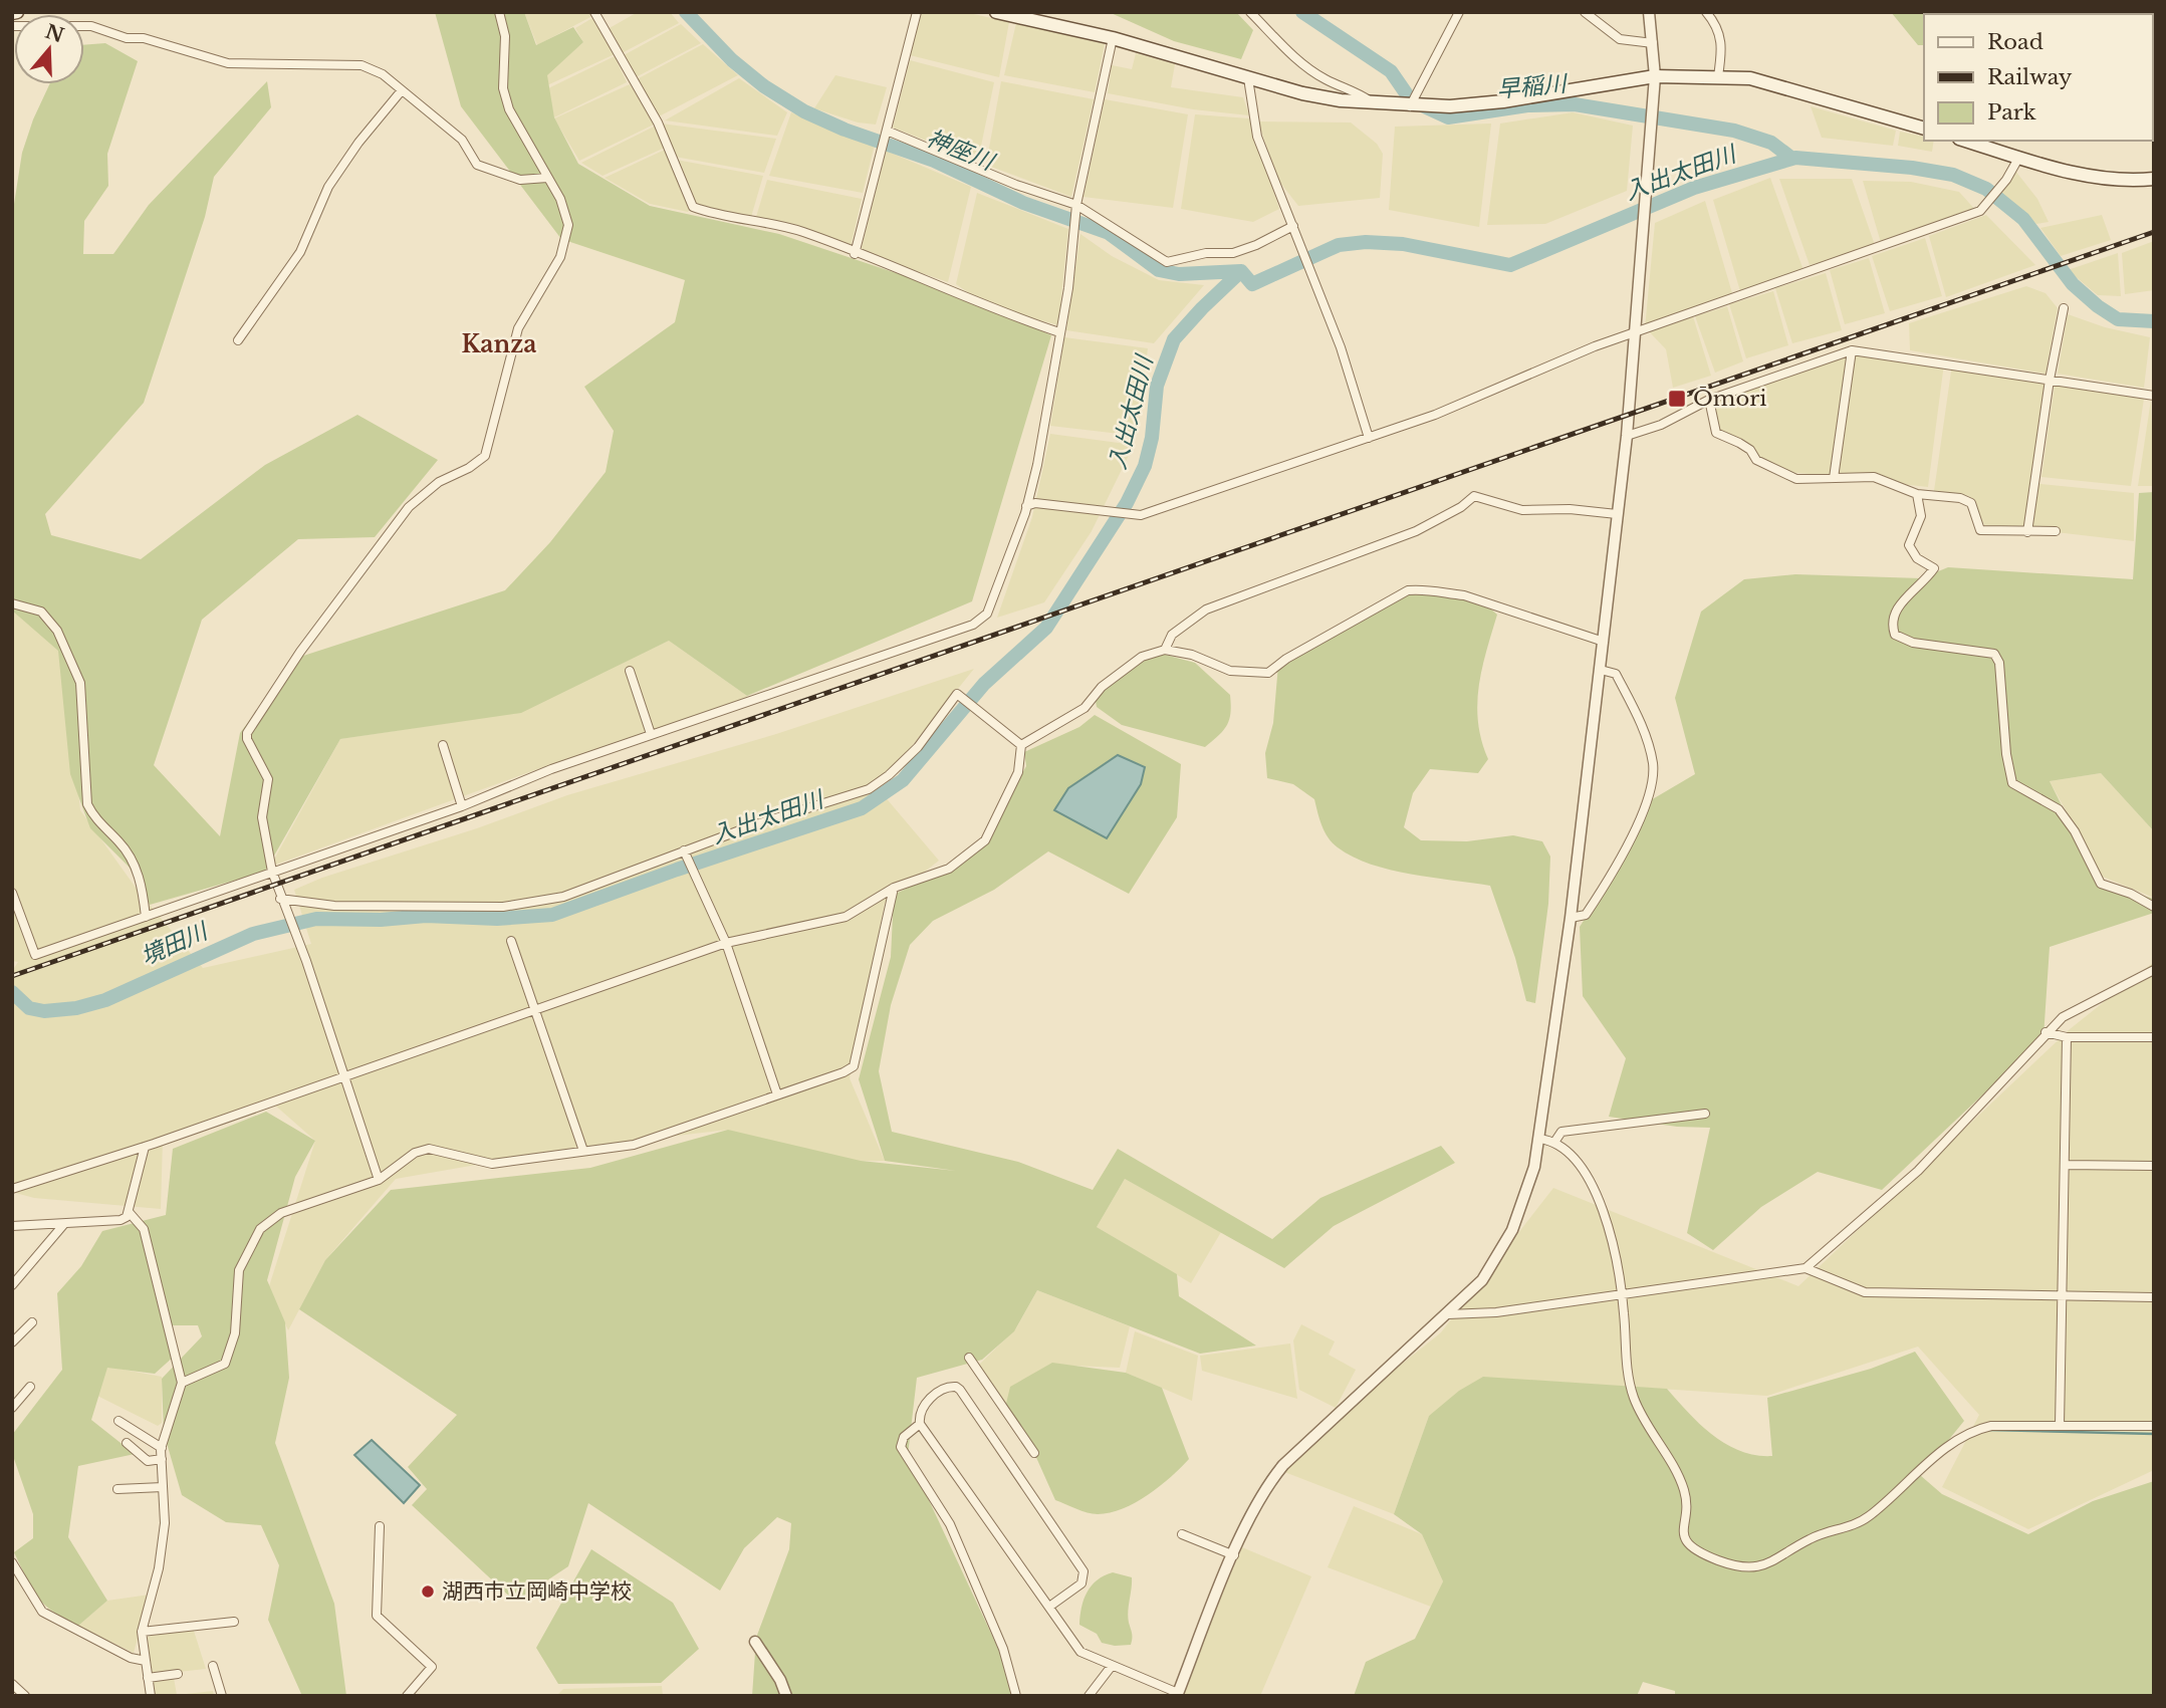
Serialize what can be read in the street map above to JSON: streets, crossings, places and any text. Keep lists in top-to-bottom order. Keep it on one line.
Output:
{"districts":["Kanza"],"water":["早稲川","神座川","入出太田川","境田川"],"places":{"transit":["Ōmori"],"other":["湖西市立岡崎中学校"]},"legend":["Road","Railway","Park"],"north":"top"}
